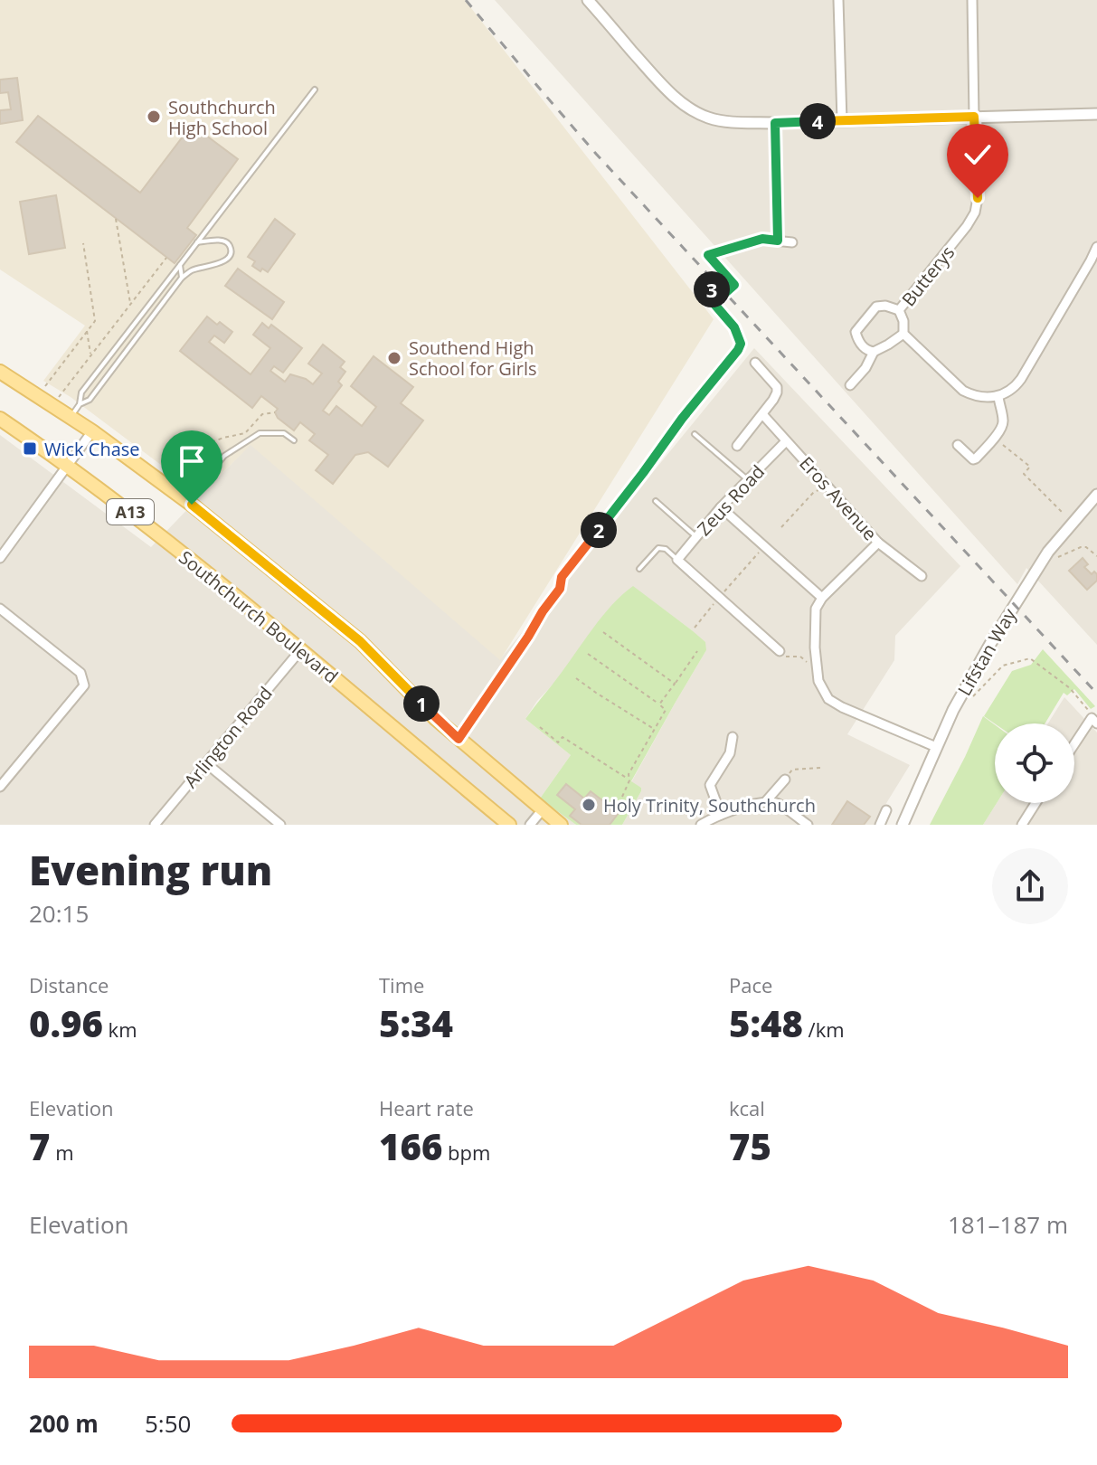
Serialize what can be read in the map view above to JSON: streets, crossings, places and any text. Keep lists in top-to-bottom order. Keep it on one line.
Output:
{"streets":{"main road":["A13","Southchurch Boulevard"],"street":["Butterys","Eros Avenue","Zeus Road","Lifstan Way","Arlington Road"]},"crossings":[["Eros Avenue","Zeus Road"],["Southchurch Boulevard","Arlington Road"]],"places":{"other":["Southchurch High School","Southend High School for Girls","Holy Trinity, Southchurch"],"transit":["Wick Chase"]},"page":{"pins":["4","3","2","1"],"heading":["Evening run","20:15"],"stats":[["Distance","0.96 km"],["Time","5:34"],["Pace","5:48 /km"],["Elevation","7 m"],["Heart rate","166 bpm"],["kcal","75"]],"chart":["Elevation","181–187 m"],"list":[{"name":"200 m","note":"5:50"}]}}
